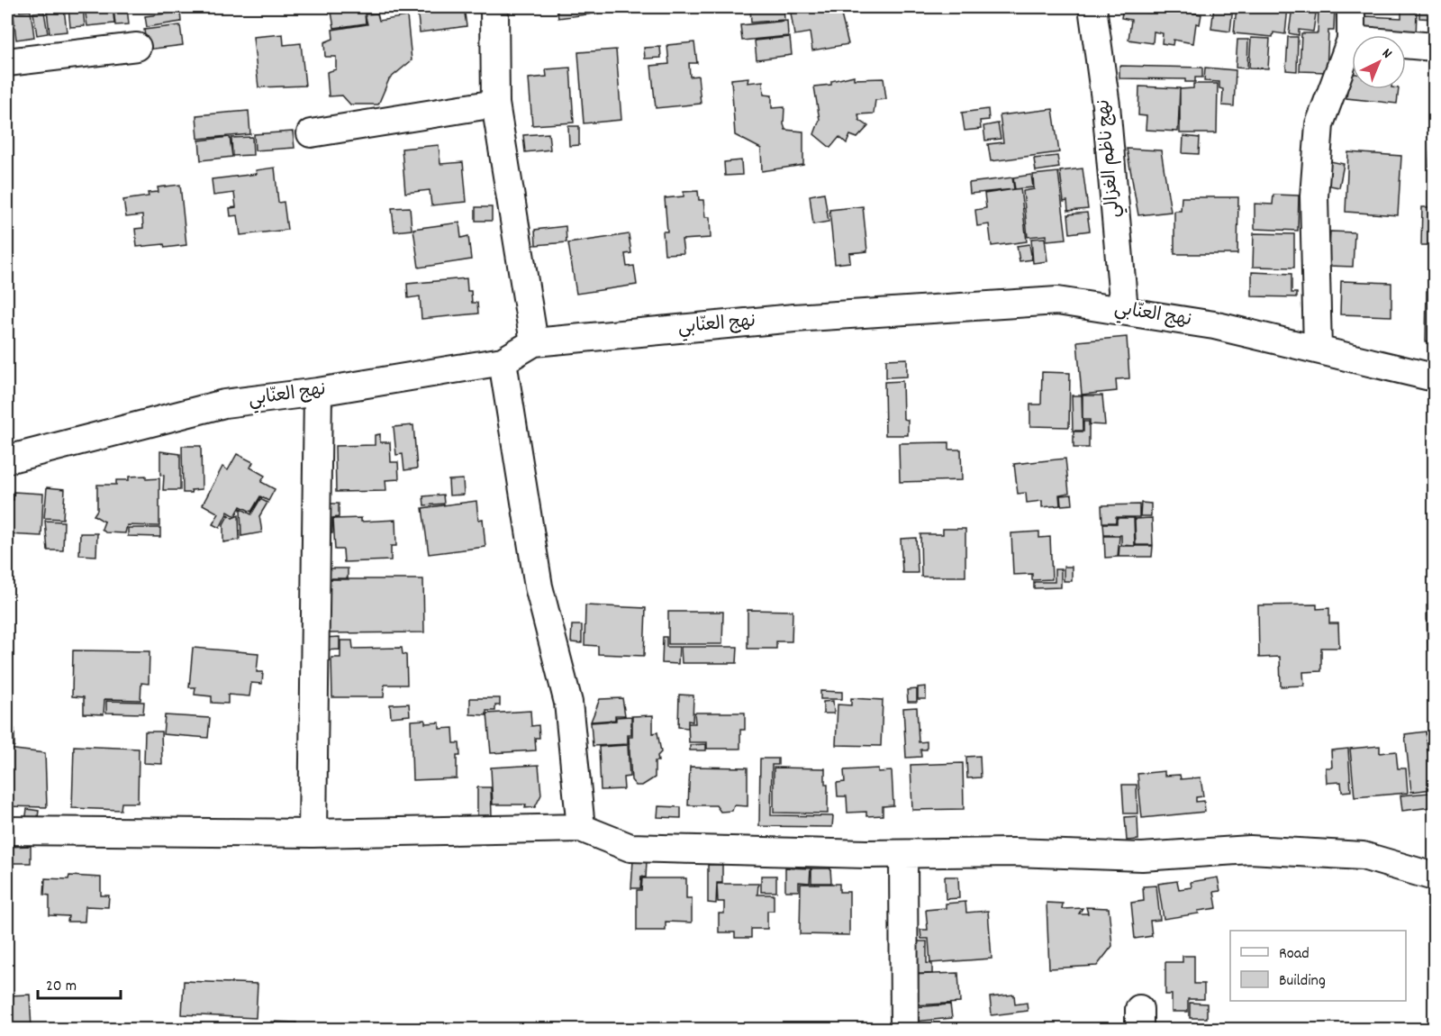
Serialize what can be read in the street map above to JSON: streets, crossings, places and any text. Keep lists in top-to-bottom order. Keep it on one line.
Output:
{"streets":{"street":["نهج ناظم الغزالي","نهج العنّابي"]},"crossings":[["نهج ناظم الغزالي","نهج العنّابي"]],"legend":["Road","Building"],"scale_bar":"20 m","north":"top right"}
